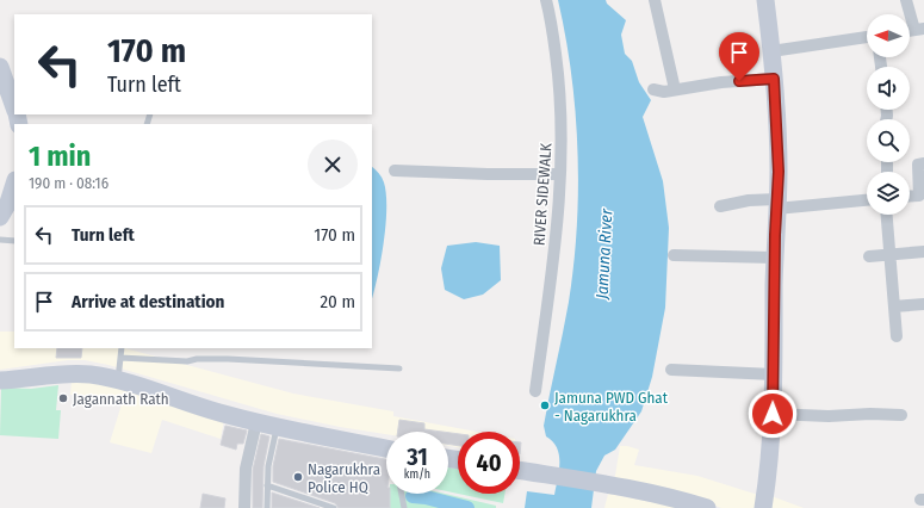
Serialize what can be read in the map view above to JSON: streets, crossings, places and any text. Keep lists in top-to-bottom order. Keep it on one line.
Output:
{"streets":{"street":["RIVER SIDEWALK"]},"water":["Jamuna River"],"places":["Jagannath Rath","Jamuna PWD Ghat - Nagarukhra","Nagarukhra Police HQ"],"north":"left","page":{"turn":["170 m","Turn left"],"heading":["1 min","190 m · 08:16"],"list":[{"name":"Turn left","value":"170 m"},{"name":"Arrive at destination","value":"20 m"}],"speed":"31 km/h","limit":"40"}}
